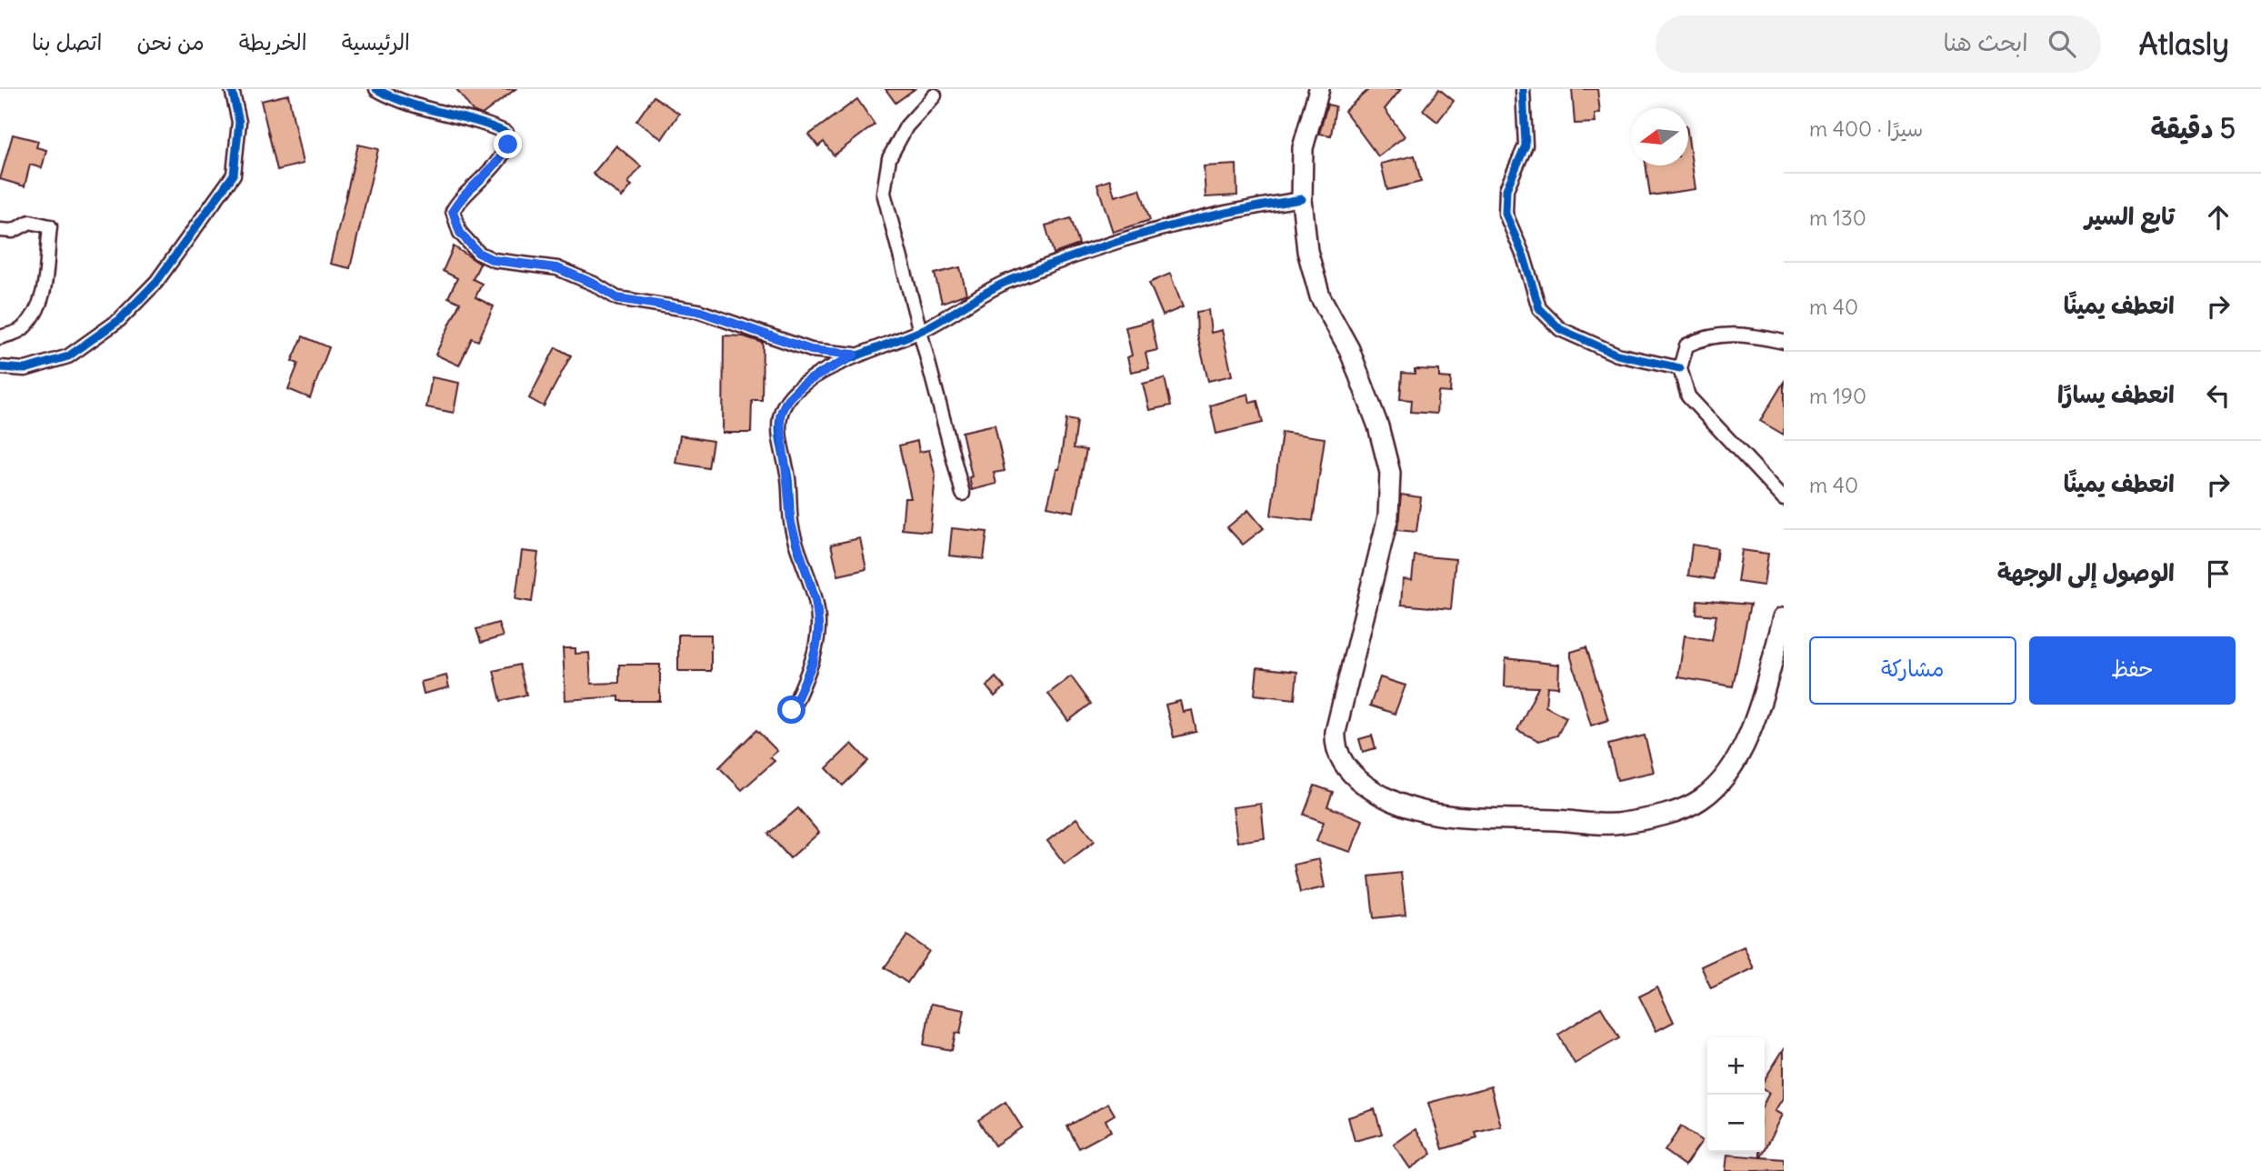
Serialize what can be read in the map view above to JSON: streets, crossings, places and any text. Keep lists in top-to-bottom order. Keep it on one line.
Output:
{"north":"left","page":{"header":"Atlasly","search":"ابحث هنا","nav":["الرئيسية","الخريطة","من نحن","اتصل بنا"],"heading":["5 دقيقة","سيرًا · 400 m"],"list":[["تابع السير","130 m"],["انعطف يمينًا","40 m"],["انعطف يسارًا","190 m"],["انعطف يمينًا","40 m"],"الوصول إلى الوجهة"],"buttons":["حفظ","مشاركة"],"map_buttons":["+","−"]}}
